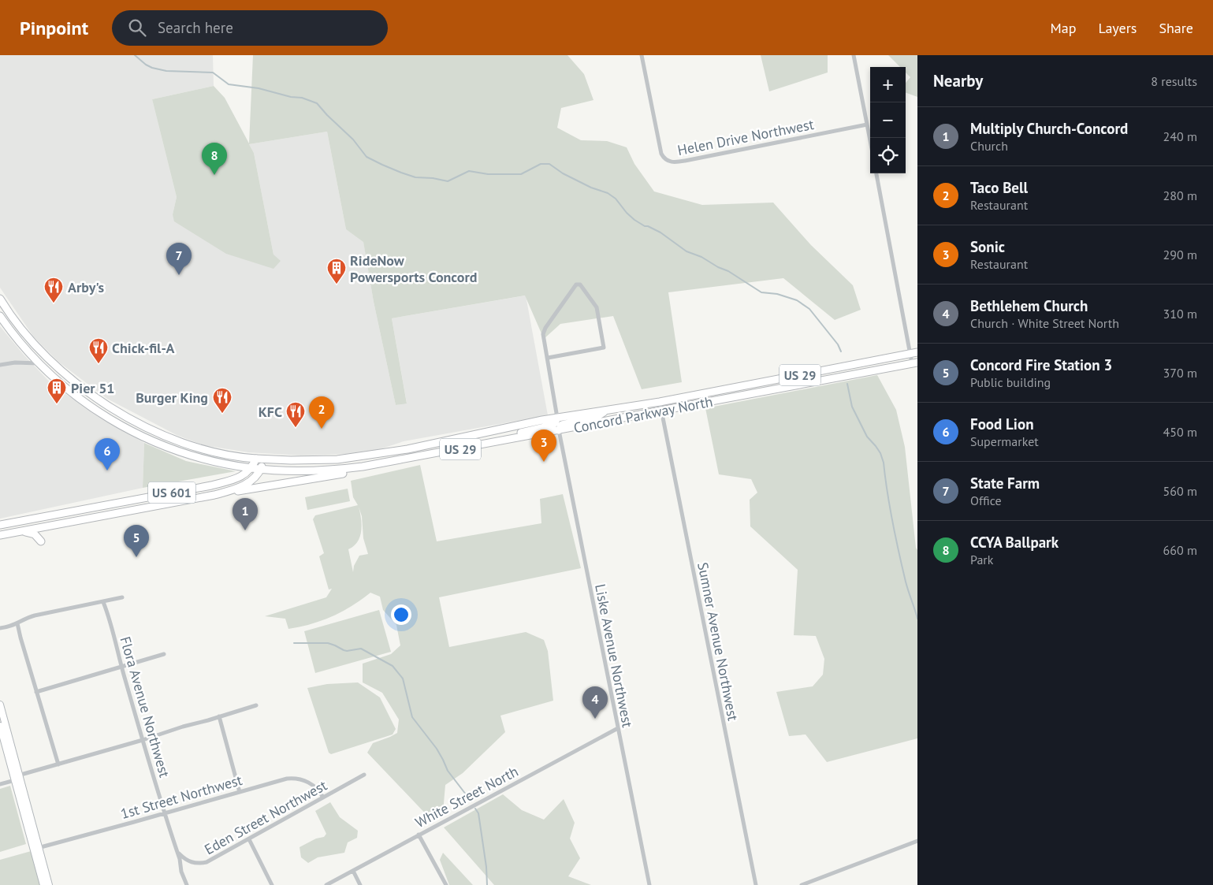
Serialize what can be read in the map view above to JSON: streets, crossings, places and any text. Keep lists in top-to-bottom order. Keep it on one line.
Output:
{"streets":{"main road":["US 29","Concord Parkway North","US 601"],"street":["Helen Drive Northwest","Sumner Avenue Northwest","Liske Avenue Northwest","Flora Avenue Northwest","1st Street Northwest","White Street North","Eden Street Northwest"]},"crossings":[["US 29","Concord Parkway North"],["US 29","US 601"],["Concord Parkway North","US 601"],["Concord Parkway North","Sumner Avenue Northwest"],["Concord Parkway North","Liske Avenue Northwest"],["Liske Avenue Northwest","White Street North"],["Flora Avenue Northwest","1st Street Northwest"],["Flora Avenue Northwest","Eden Street Northwest"],["1st Street Northwest","Eden Street Northwest"]],"places":{"building":["RideNow Powersports Concord","Pier 51"],"restaurant":["Arby's","Chick-fil-A","Burger King","KFC"]},"page":{"header":"Pinpoint","search":"Search here","nav":["Map","Layers","Share"],"heading":["Nearby","8 results"],"map_buttons":["+","−"],"list":[{"mark":"1","name":"Multiply Church-Concord","note":"Church","value":"240 m"},{"mark":"2","name":"Taco Bell","note":"Restaurant","value":"280 m"},{"mark":"3","name":"Sonic","note":"Restaurant","value":"290 m"},{"mark":"4","name":"Bethlehem Church","note":"Church · White Street North","value":"310 m"},{"mark":"5","name":"Concord Fire Station 3","note":"Public building","value":"370 m"},{"mark":"6","name":"Food Lion","note":"Supermarket","value":"450 m"},{"mark":"7","name":"State Farm","note":"Office","value":"560 m"},{"mark":"8","name":"CCYA Ballpark","note":"Park","value":"660 m"}],"pins":["8","7","2","3","6","1","5","4"]}}
